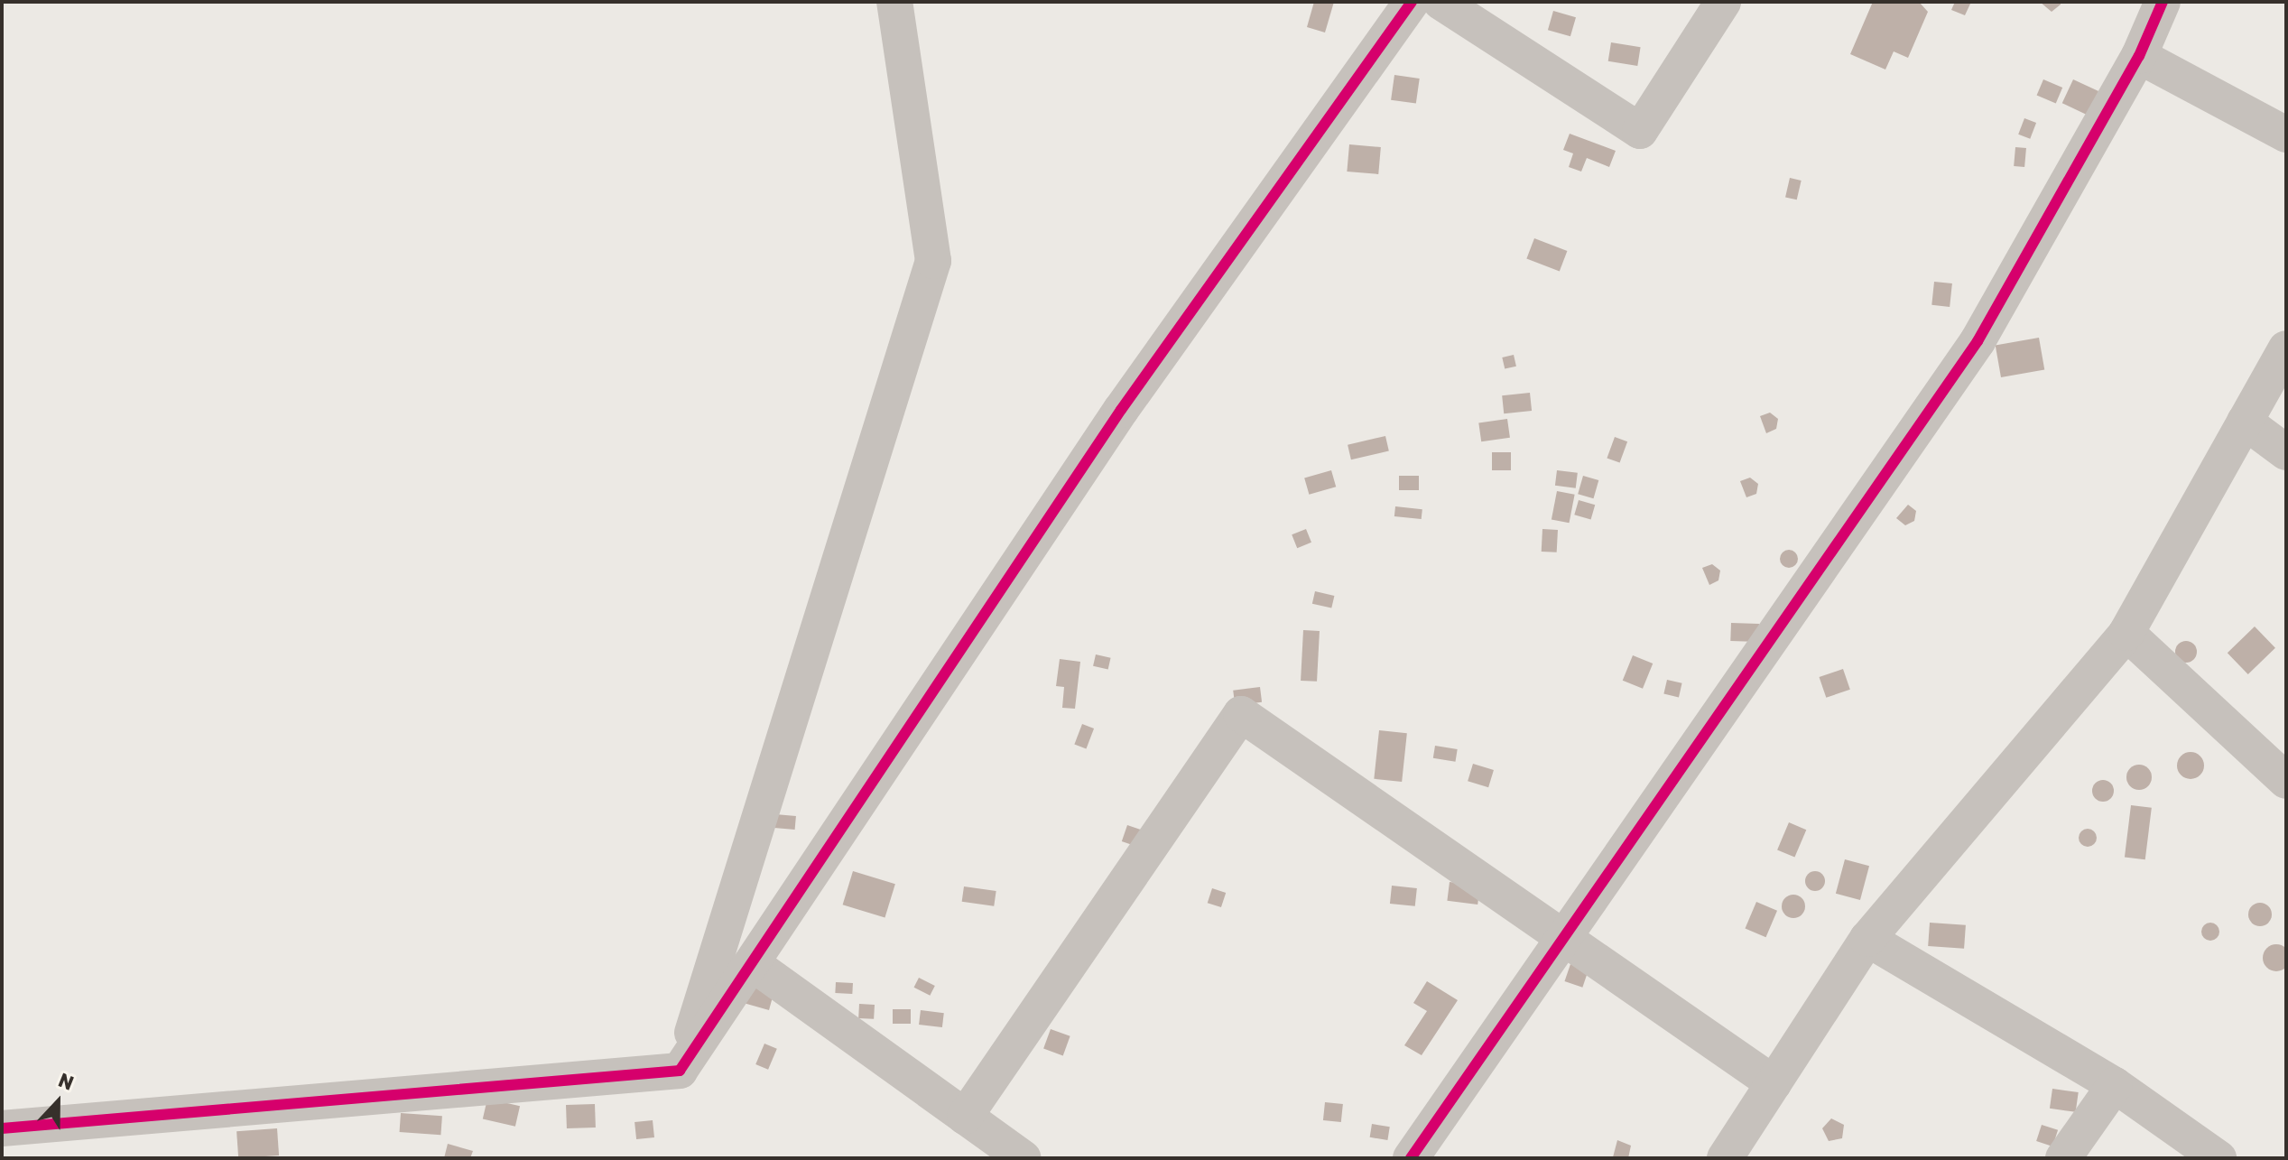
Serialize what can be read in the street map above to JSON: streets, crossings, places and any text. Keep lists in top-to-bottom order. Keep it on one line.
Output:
{"north":"top"}
